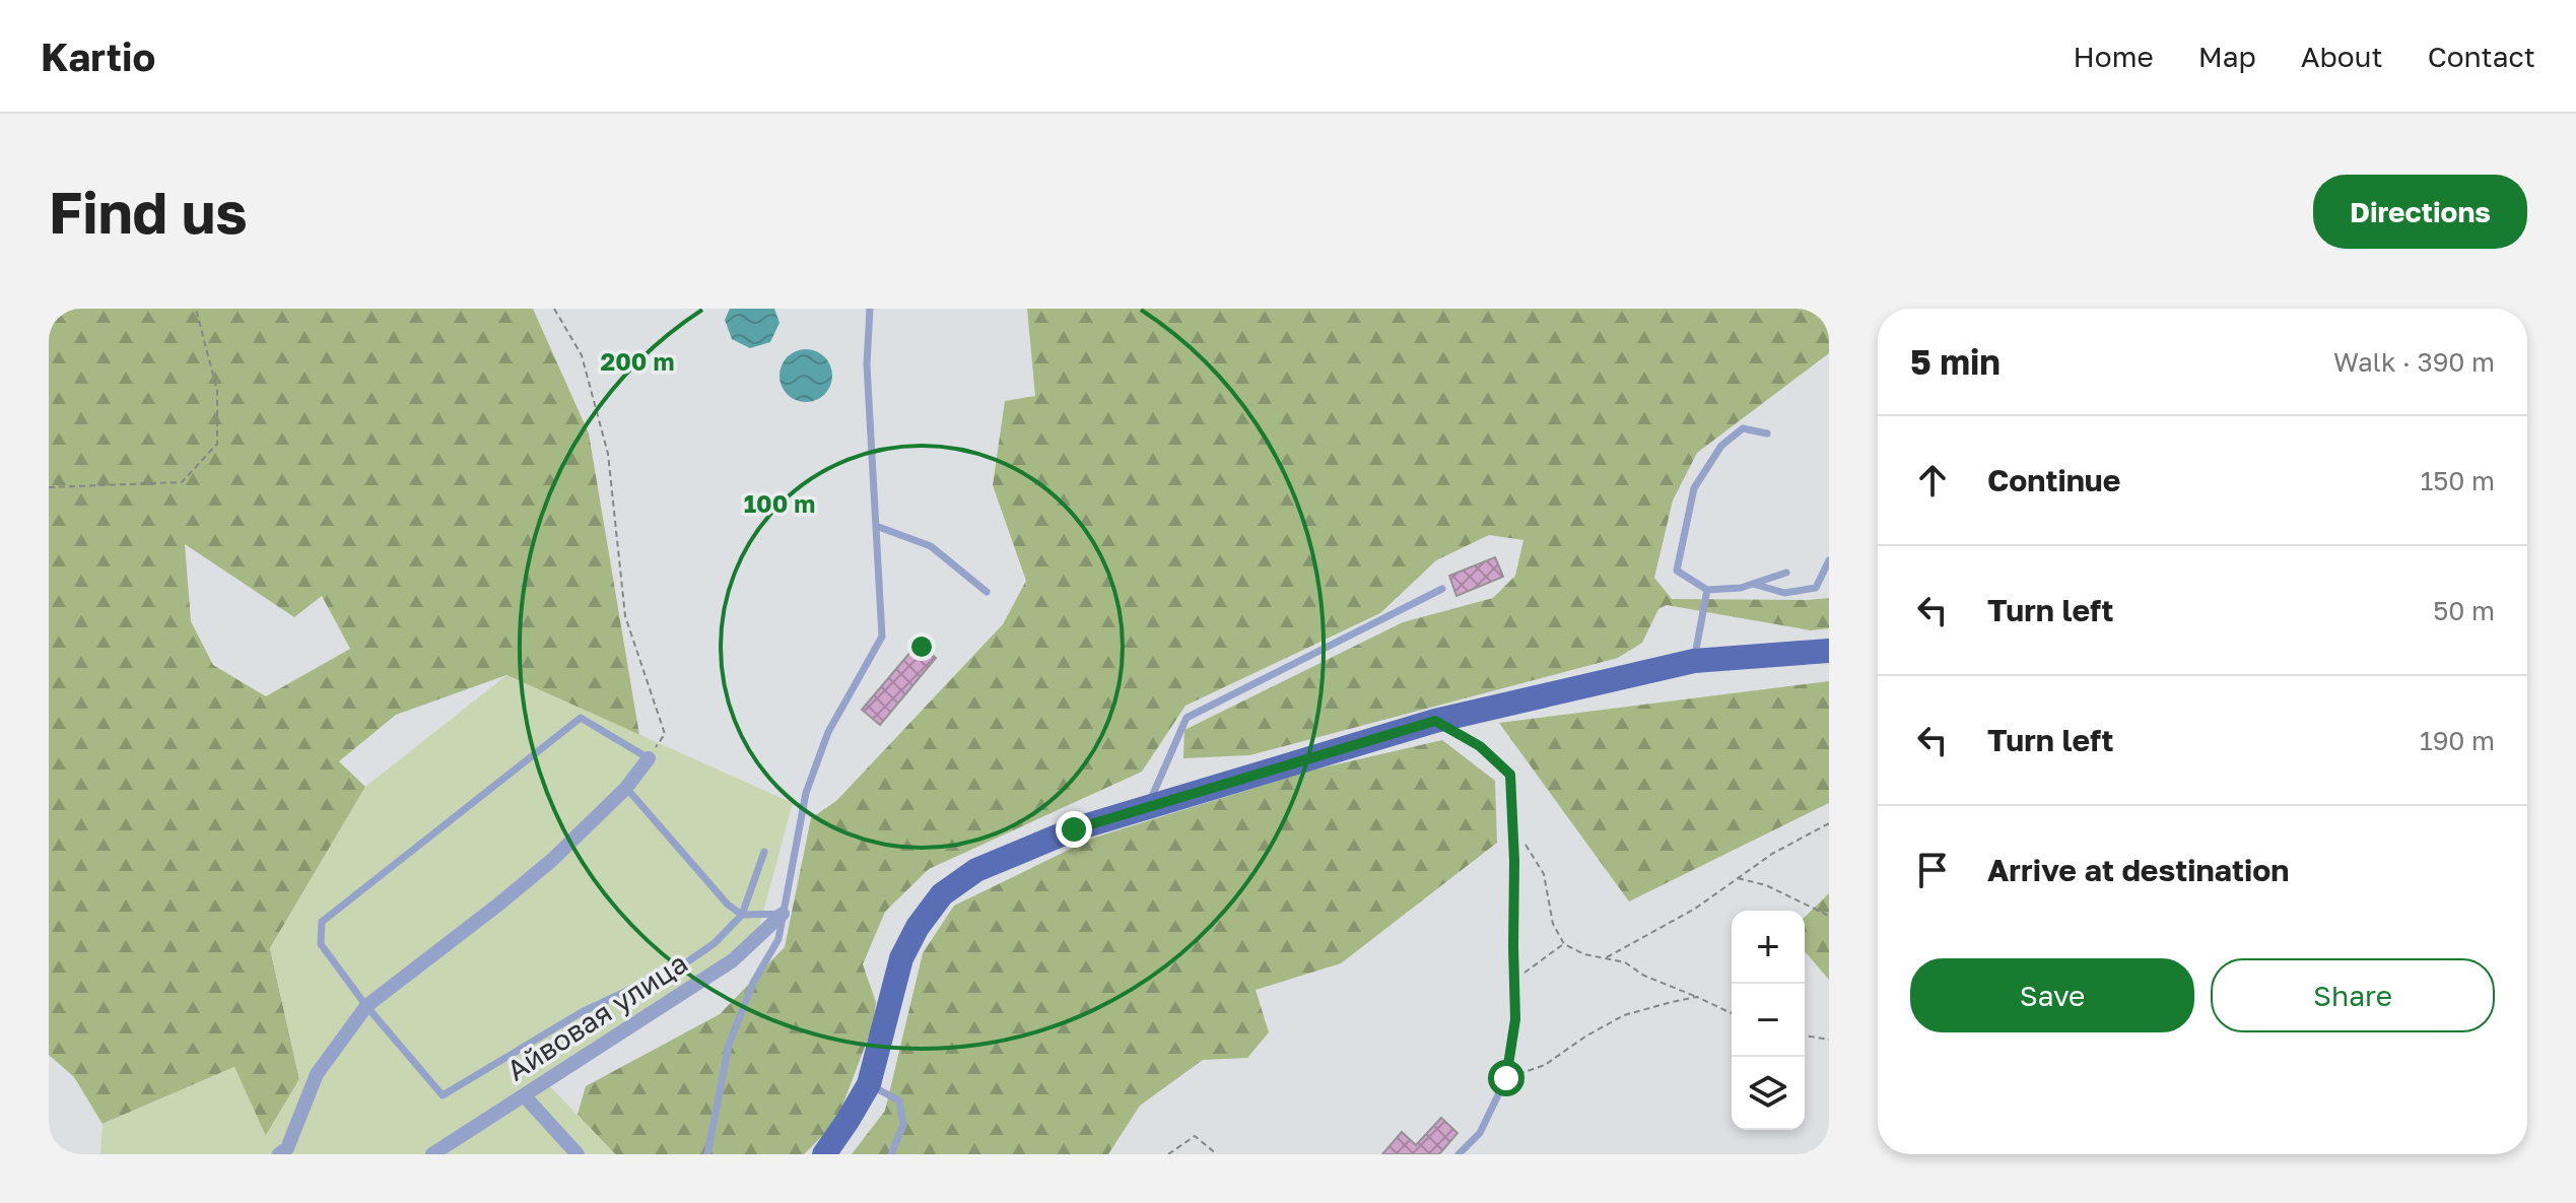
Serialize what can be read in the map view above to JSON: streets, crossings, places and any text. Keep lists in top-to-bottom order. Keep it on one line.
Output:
{"streets":{"street":["Айвовая улица"]},"page":{"header":"Kartio","nav":["Home","Map","About","Contact"],"buttons":["Directions",["Save","Share"]],"title":"Find us","heading":["5 min","Walk · 390 m"],"list":[["Continue","150 m"],["Turn left","50 m"],["Turn left","190 m"],"Arrive at destination"],"map_buttons":["+","−"]},"rings":["200 m","100 m"]}
